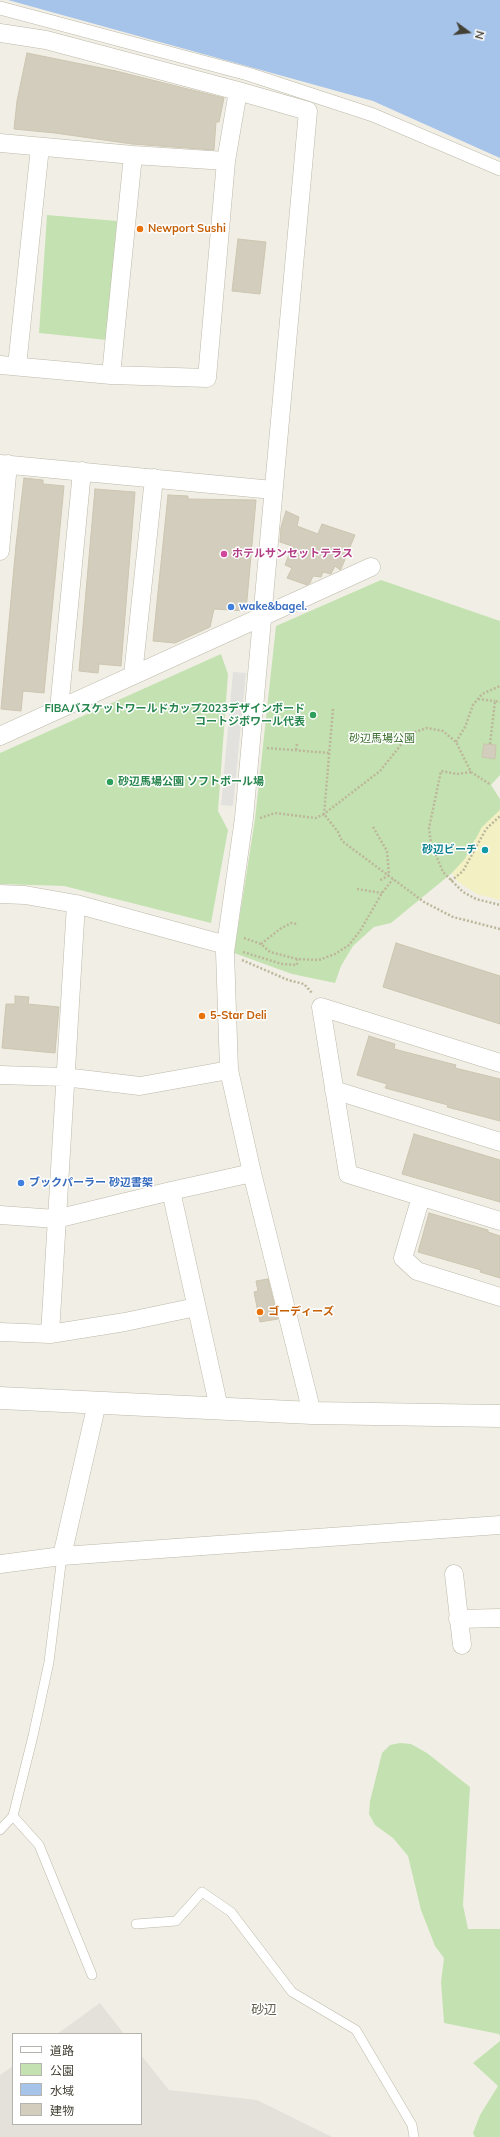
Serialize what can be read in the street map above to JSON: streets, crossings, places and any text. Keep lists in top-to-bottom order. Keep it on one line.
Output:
{"districts":["砂辺"],"parks":["砂辺馬場公園"],"places":["Newport Sushi","ホテルサンセットテラス","wake&bagel.","FIBAバスケットワールドカップ2023デザインボード コートジボワール代表","砂辺馬場公園 ソフトボール場","砂辺ビーチ","5-Star Deli","ブックパーラー 砂辺書架","ゴーディーズ"],"legend":["道路","公園","水域","建物"],"north":"right"}
